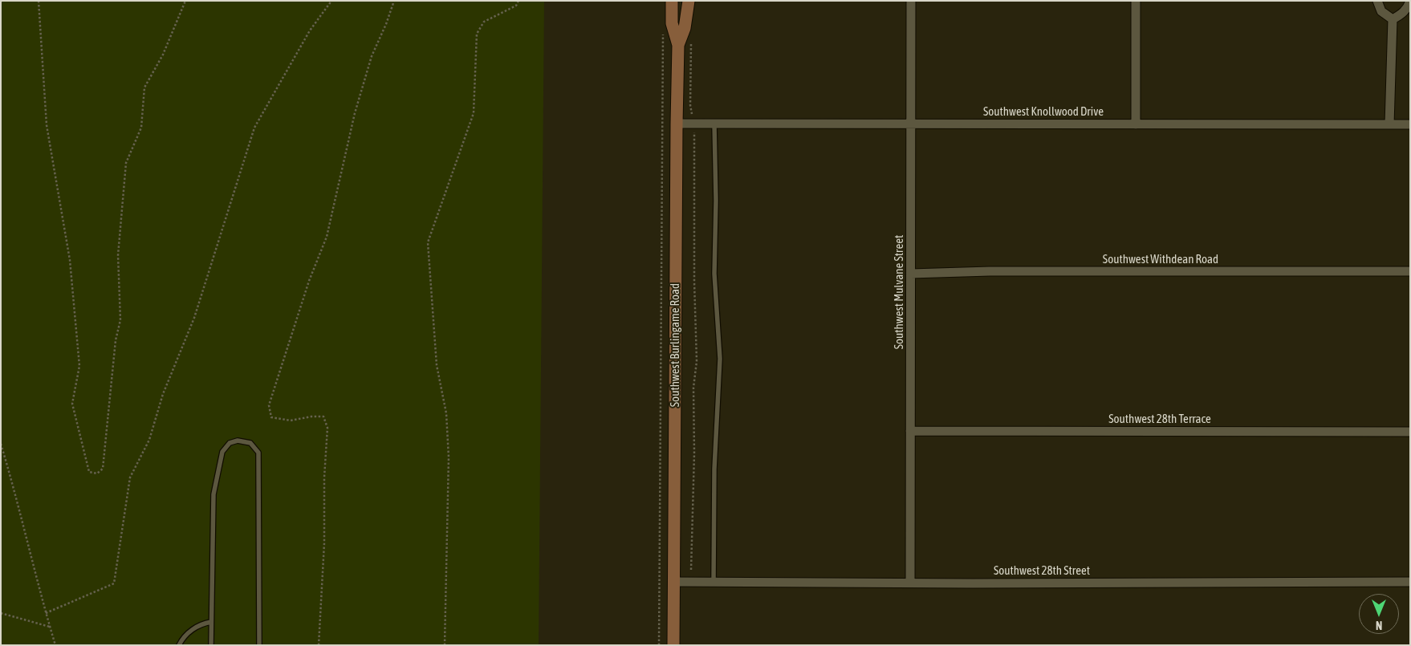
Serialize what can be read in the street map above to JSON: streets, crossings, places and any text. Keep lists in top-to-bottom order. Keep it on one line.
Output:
{"streets":{"main road":["Southwest Burlingame Road"],"street":["Southwest Knollwood Drive","Southwest Withdean Road","Southwest Mulvane Street","Southwest 28th Terrace","Southwest 28th Street"]},"crossings":[["Southwest Knollwood Drive","Southwest Mulvane Street"],["Southwest Knollwood Drive","Southwest Burlingame Road"],["Southwest Withdean Road","Southwest Mulvane Street"],["Southwest Mulvane Street","Southwest 28th Terrace"],["Southwest Mulvane Street","Southwest 28th Street"],["Southwest Burlingame Road","Southwest 28th Street"]],"north":"bottom"}
